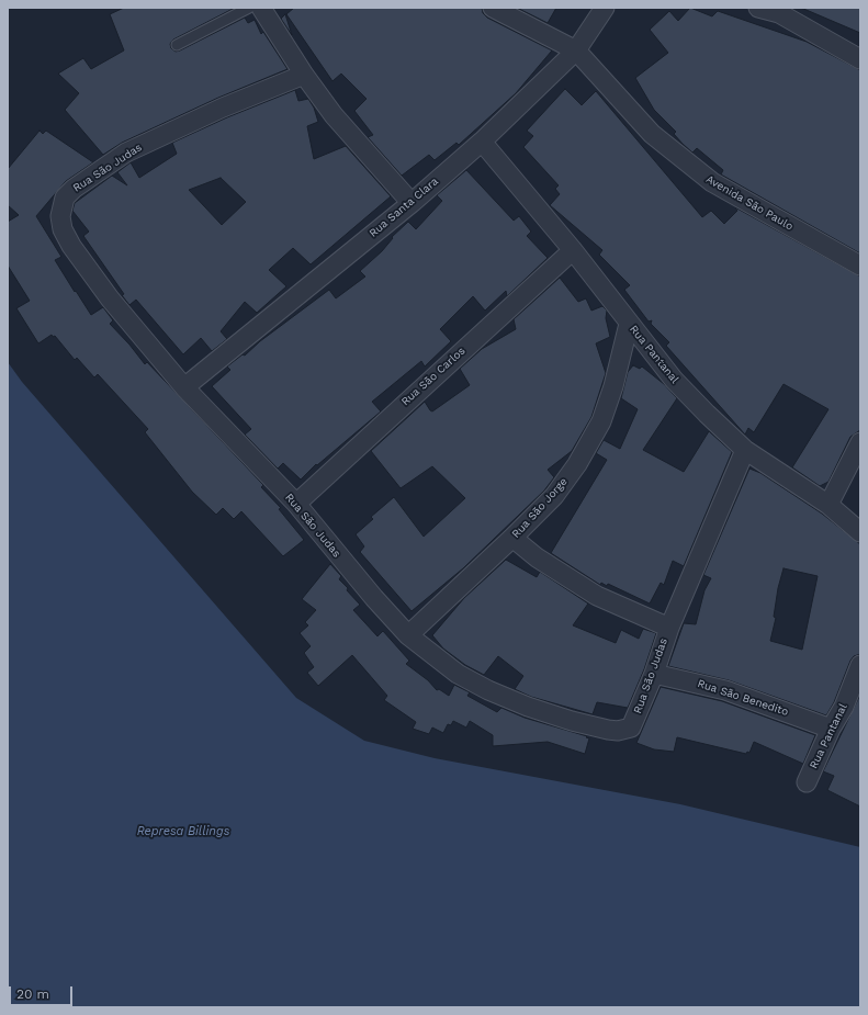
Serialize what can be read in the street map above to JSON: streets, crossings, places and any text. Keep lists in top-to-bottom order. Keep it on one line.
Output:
{"streets":{"street":["Rua São Judas","Avenida São Paulo","Rua Santa Clara","Rua Pantanal","Rua São Carlos","Rua São Jorge","Rua São Benedito"]},"crossings":[["Rua São Judas","Rua Santa Clara"],["Rua São Judas","Rua Pantanal"],["Rua São Judas","Rua São Carlos"],["Rua São Judas","Rua São Jorge"],["Rua São Judas","Rua São Benedito"],["Avenida São Paulo","Rua Santa Clara"],["Rua Santa Clara","Rua Pantanal"],["Rua Pantanal","Rua São Carlos"],["Rua Pantanal","Rua São Jorge"],["Rua Pantanal","Rua São Benedito"]],"water":["Represa Billings"],"scale_bar":"20 m"}
